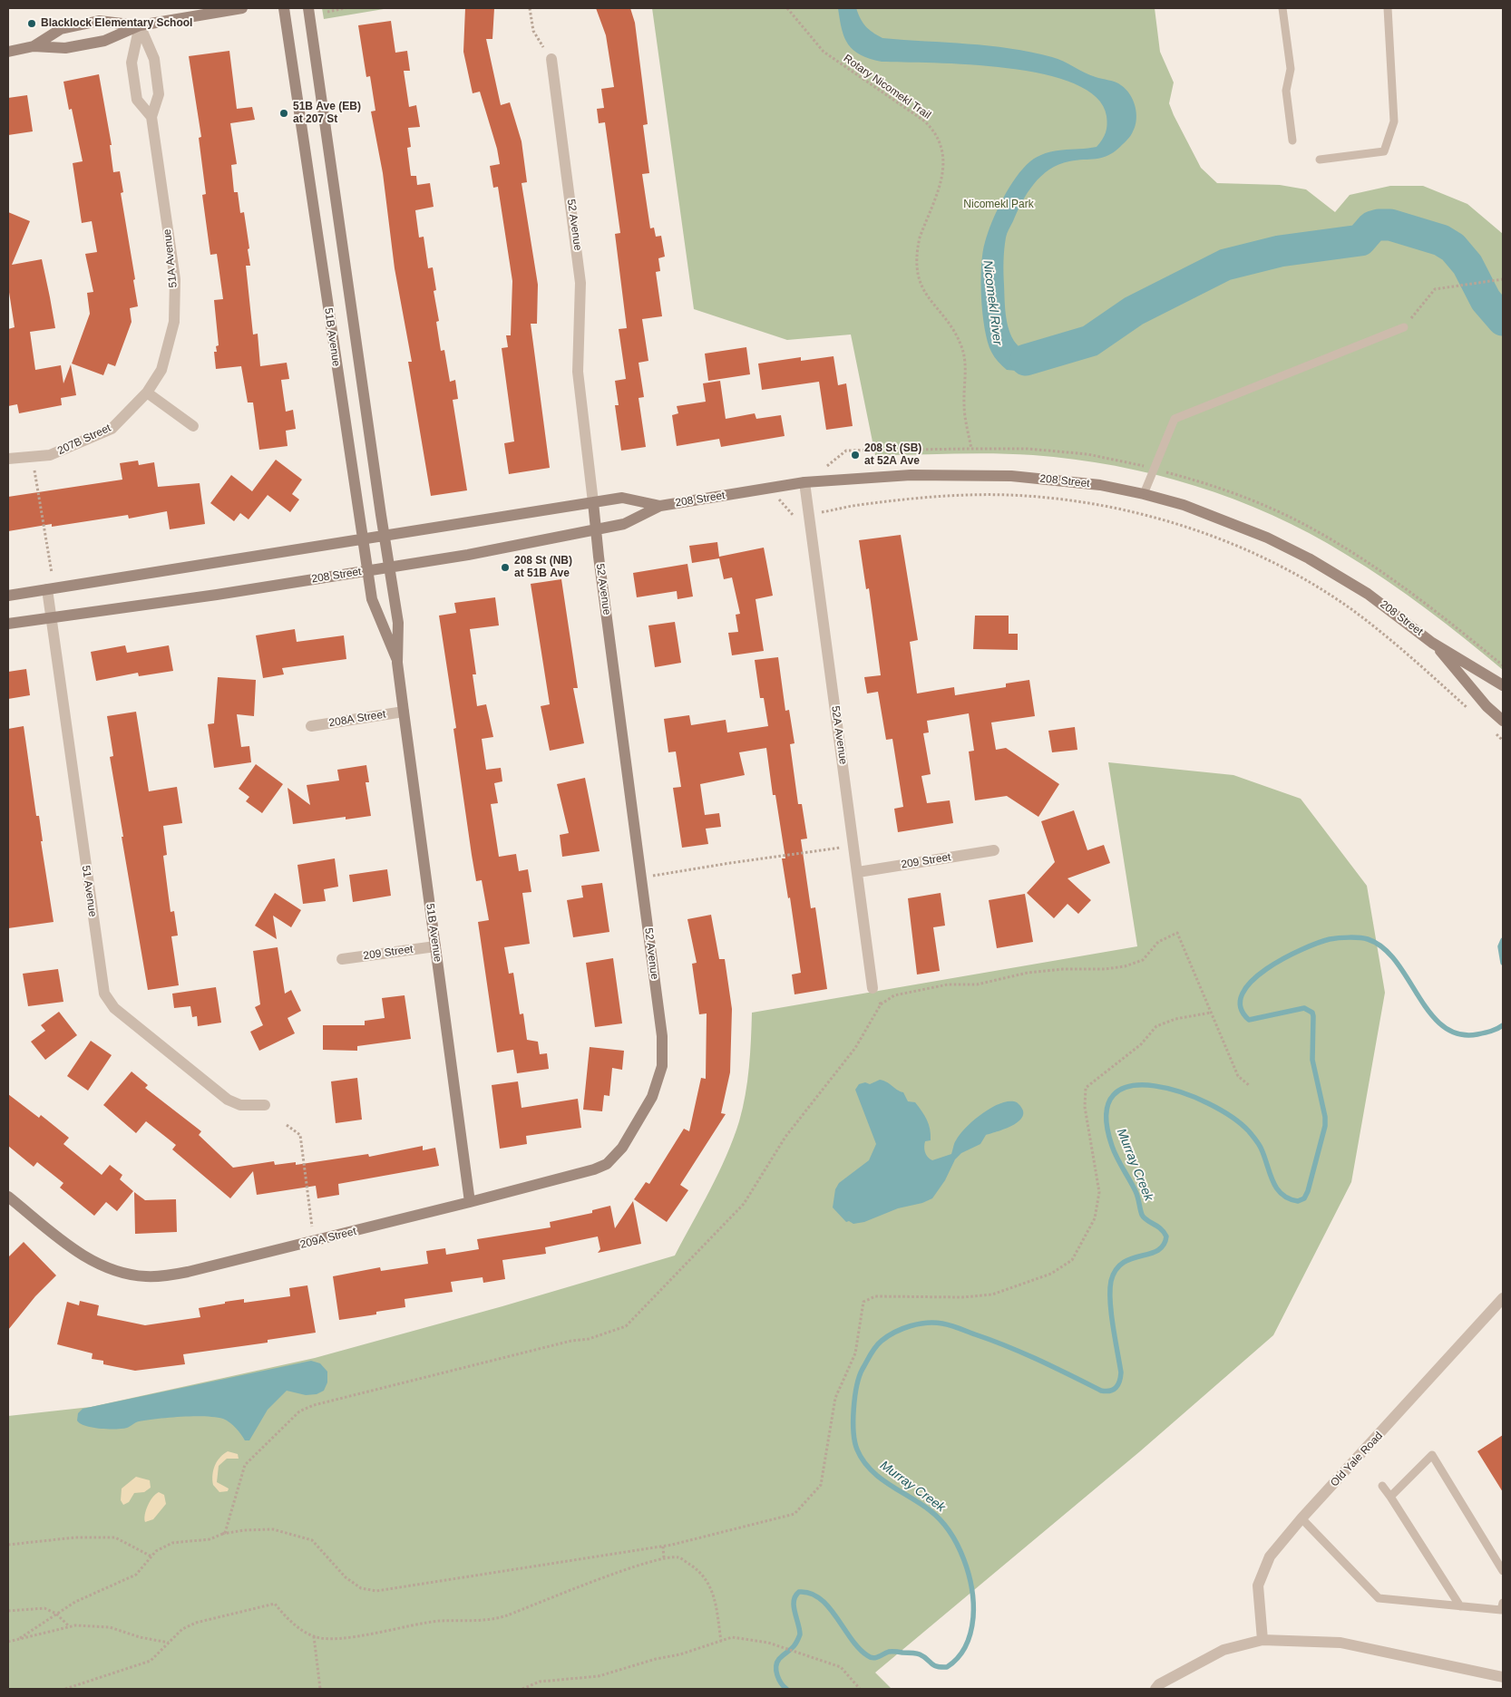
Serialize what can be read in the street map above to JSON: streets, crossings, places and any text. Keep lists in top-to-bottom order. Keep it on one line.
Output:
{"streets":{"street":["52 Avenue","51A Avenue","51B Avenue","207B Street","208 Street","208A Street","52A Avenue","209 Street","51 Avenue","209A Street","Old Yale Road"],"path":["Rotary Nicomekl Trail"]},"crossings":[["52 Avenue","208 Street"],["52 Avenue","209A Street"],["51A Avenue","207B Street"],["51B Avenue","208 Street"],["51B Avenue","208A Street"],["51B Avenue","209 Street"],["51B Avenue","209A Street"],["208 Street","52A Avenue"],["208 Street","51 Avenue"],["52A Avenue","209 Street"]],"water":["Nicomekl River","Murray Creek"],"parks":["Nicomekl Park"],"places":["Blacklock Elementary School","51B Ave (EB) at 207 St","208 St (SB) at 52A Ave","208 St (NB) at 51B Ave"]}
